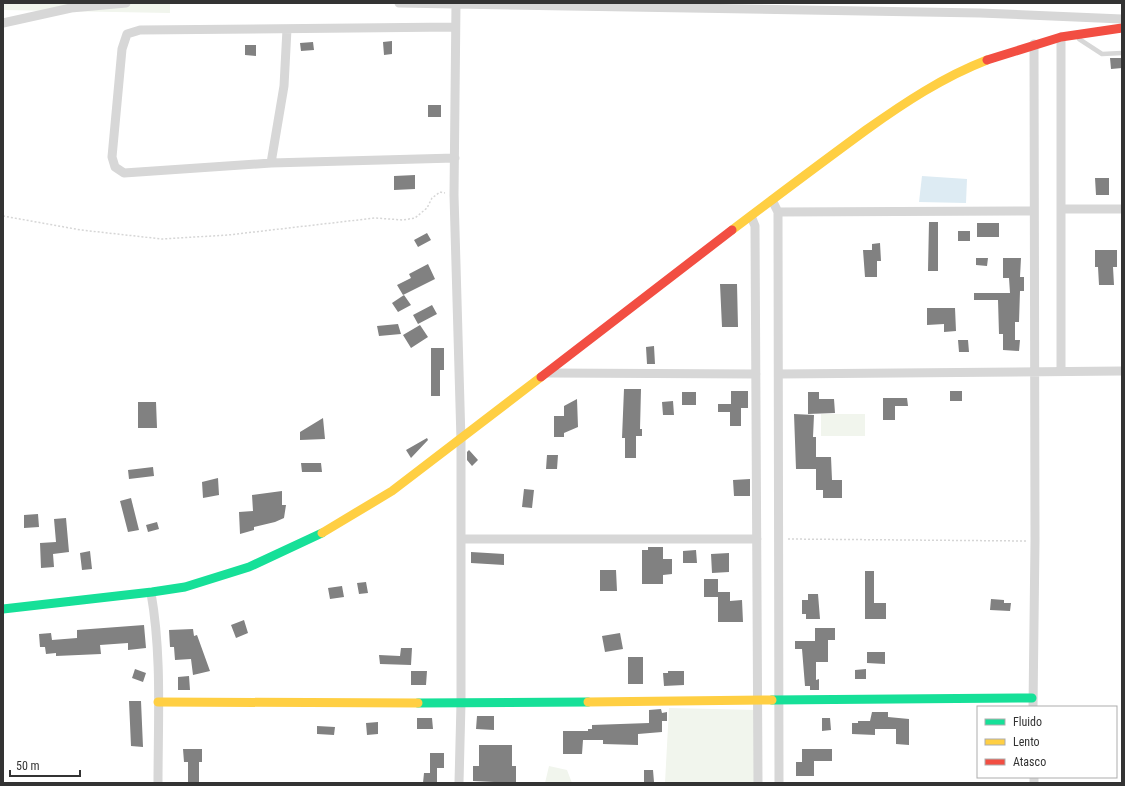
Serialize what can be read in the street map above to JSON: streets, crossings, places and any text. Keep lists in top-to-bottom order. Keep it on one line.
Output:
{"legend":["Fluido","Lento","Atasco"],"scale_bar":"50 m"}
